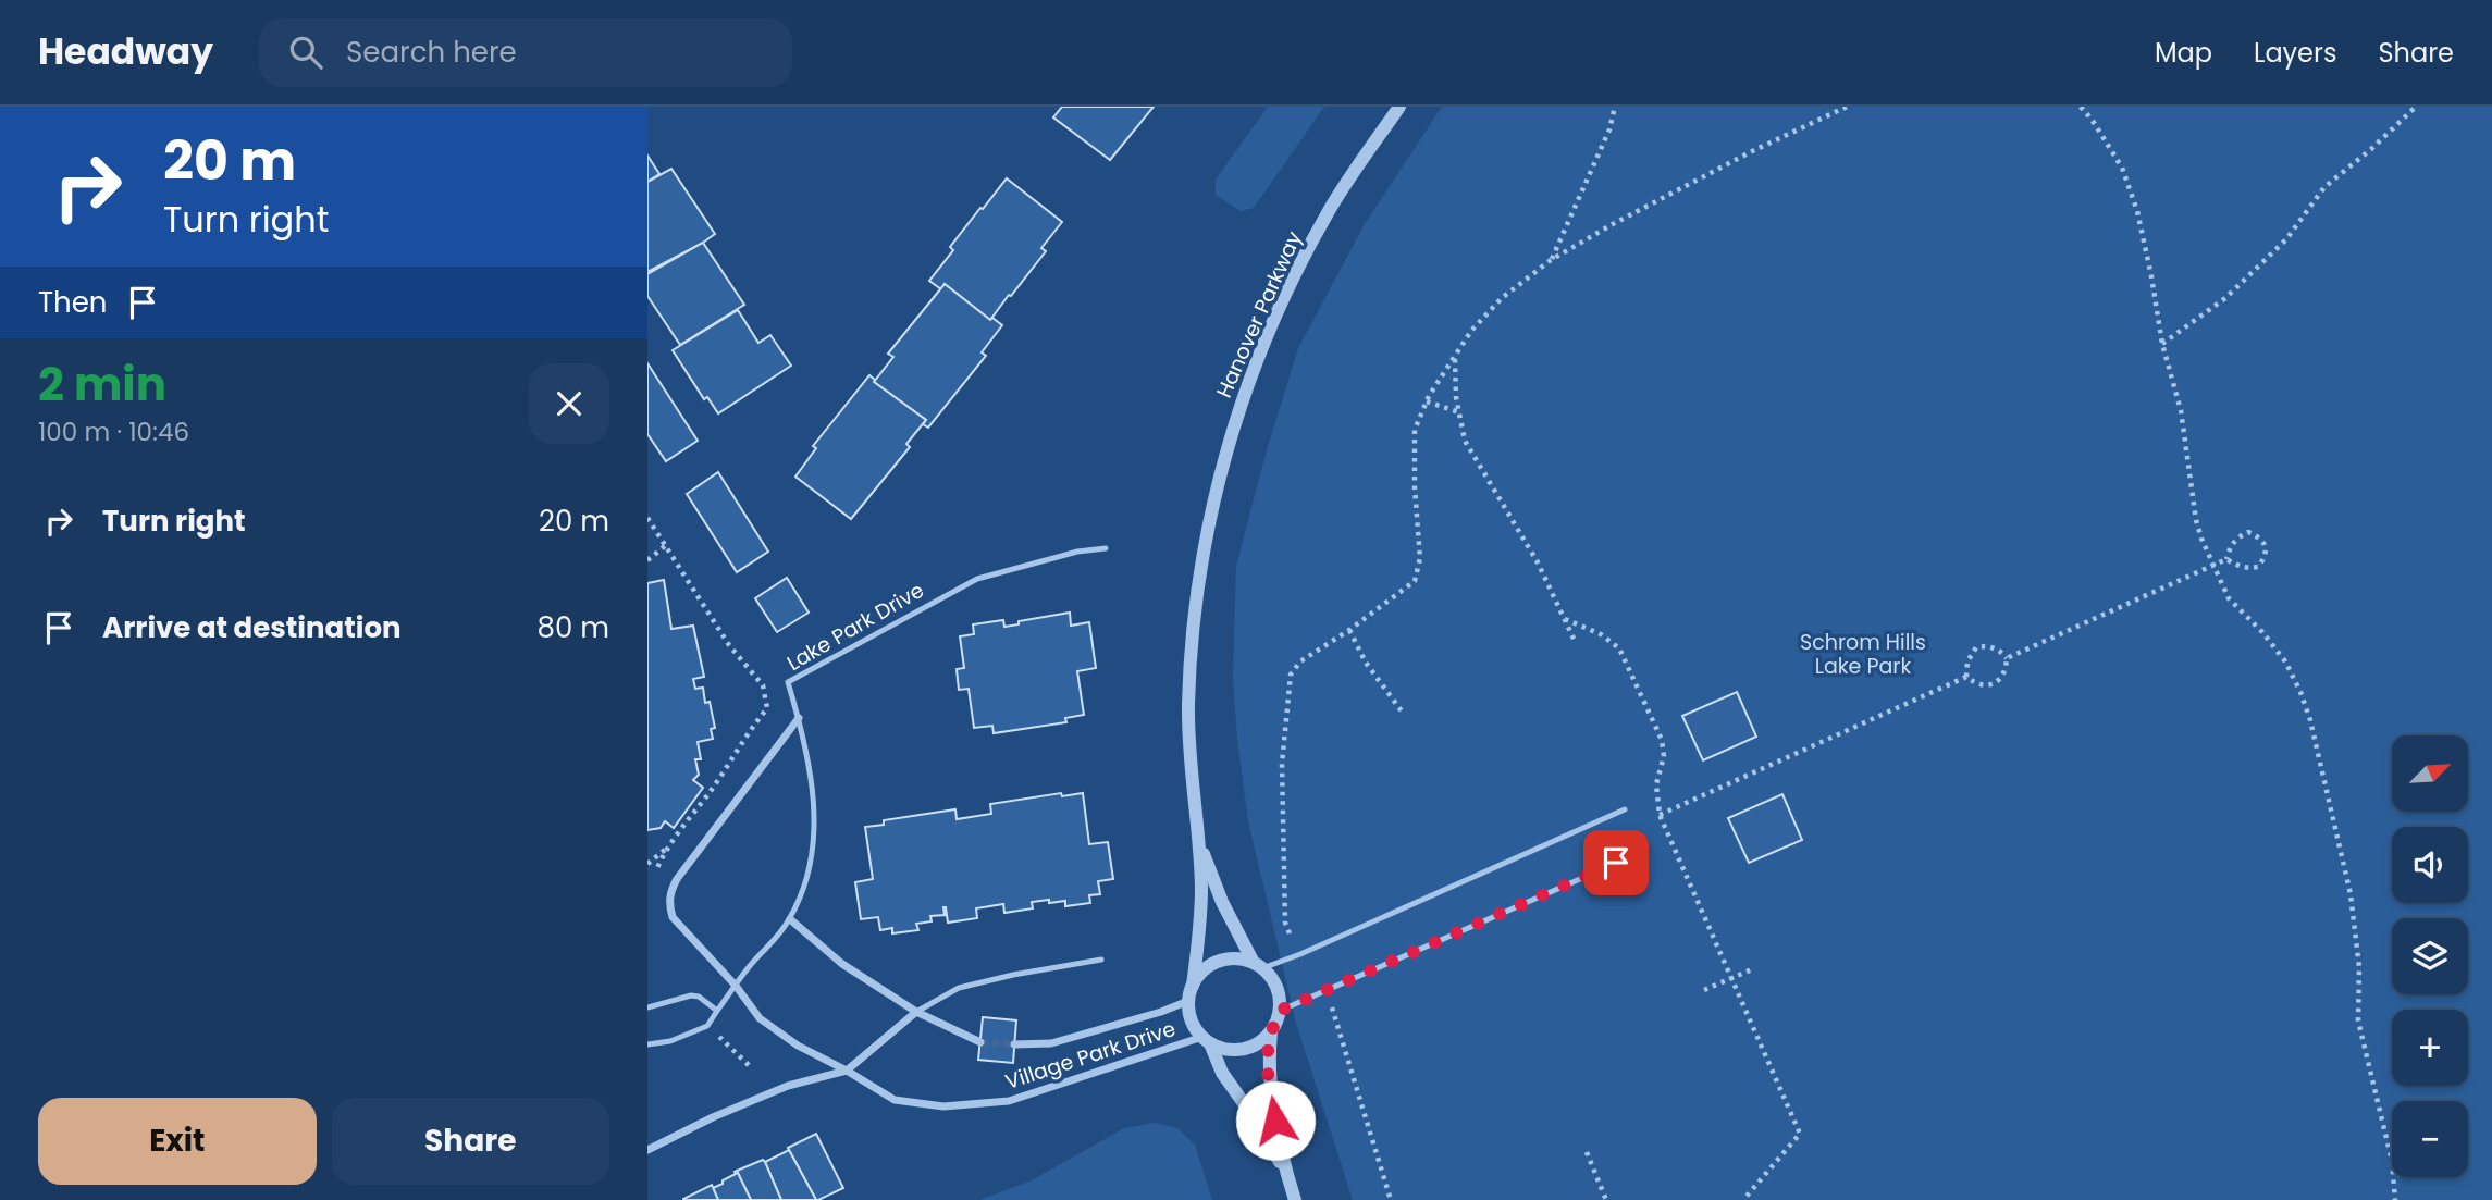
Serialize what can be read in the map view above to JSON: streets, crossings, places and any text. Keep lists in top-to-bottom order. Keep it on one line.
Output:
{"streets":{"street":["Hanover Parkway","Village Park Drive"],"lane":["Lake Park Drive"]},"crossings":[["Hanover Parkway","Village Park Drive"],["Lake Park Drive","Village Park Drive"]],"parks":["Schrom Hills Lake Park"],"north":"top right","page":{"header":"Headway","search":"Search here","nav":["Map","Layers","Share"],"turn":["20 m","Turn right"],"then":"Then","heading":["2 min","100 m · 10:46"],"list":[{"name":"Turn right","value":"20 m"},{"name":"Arrive at destination","value":"80 m"}],"map_buttons":["+","−"],"buttons":["Exit","Share"]}}
